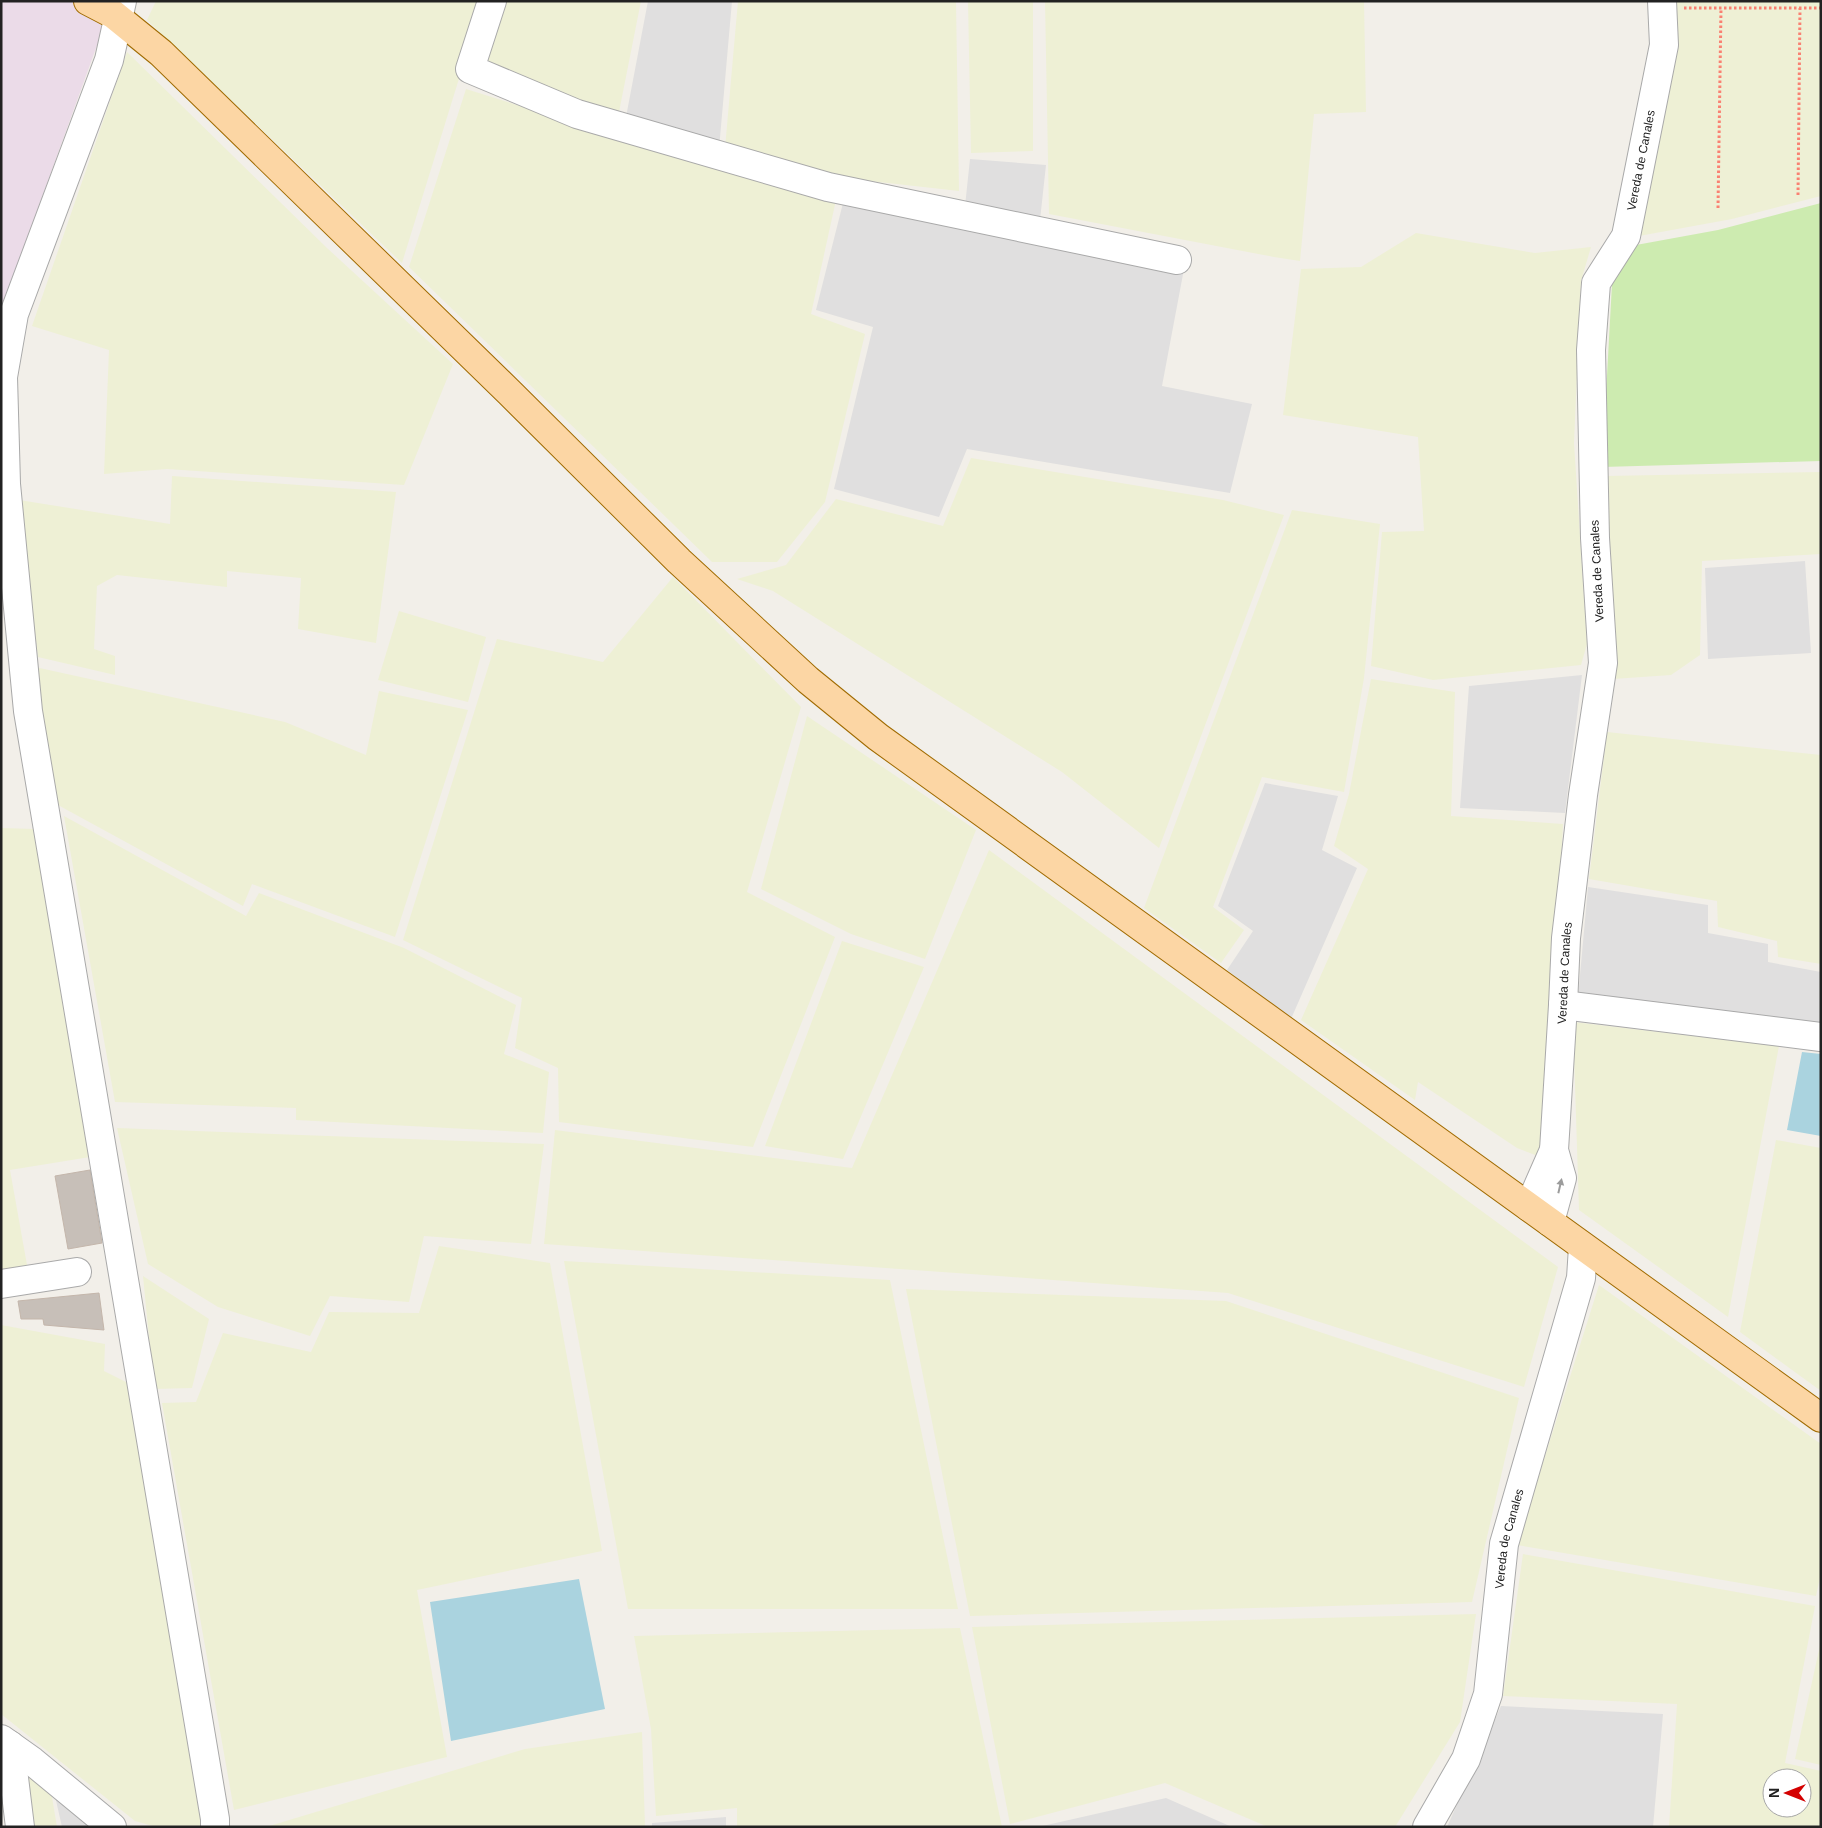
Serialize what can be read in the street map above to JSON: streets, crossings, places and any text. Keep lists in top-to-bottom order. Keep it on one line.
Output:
{"streets":{"street":["Vereda de Canales"]},"north":"left"}
